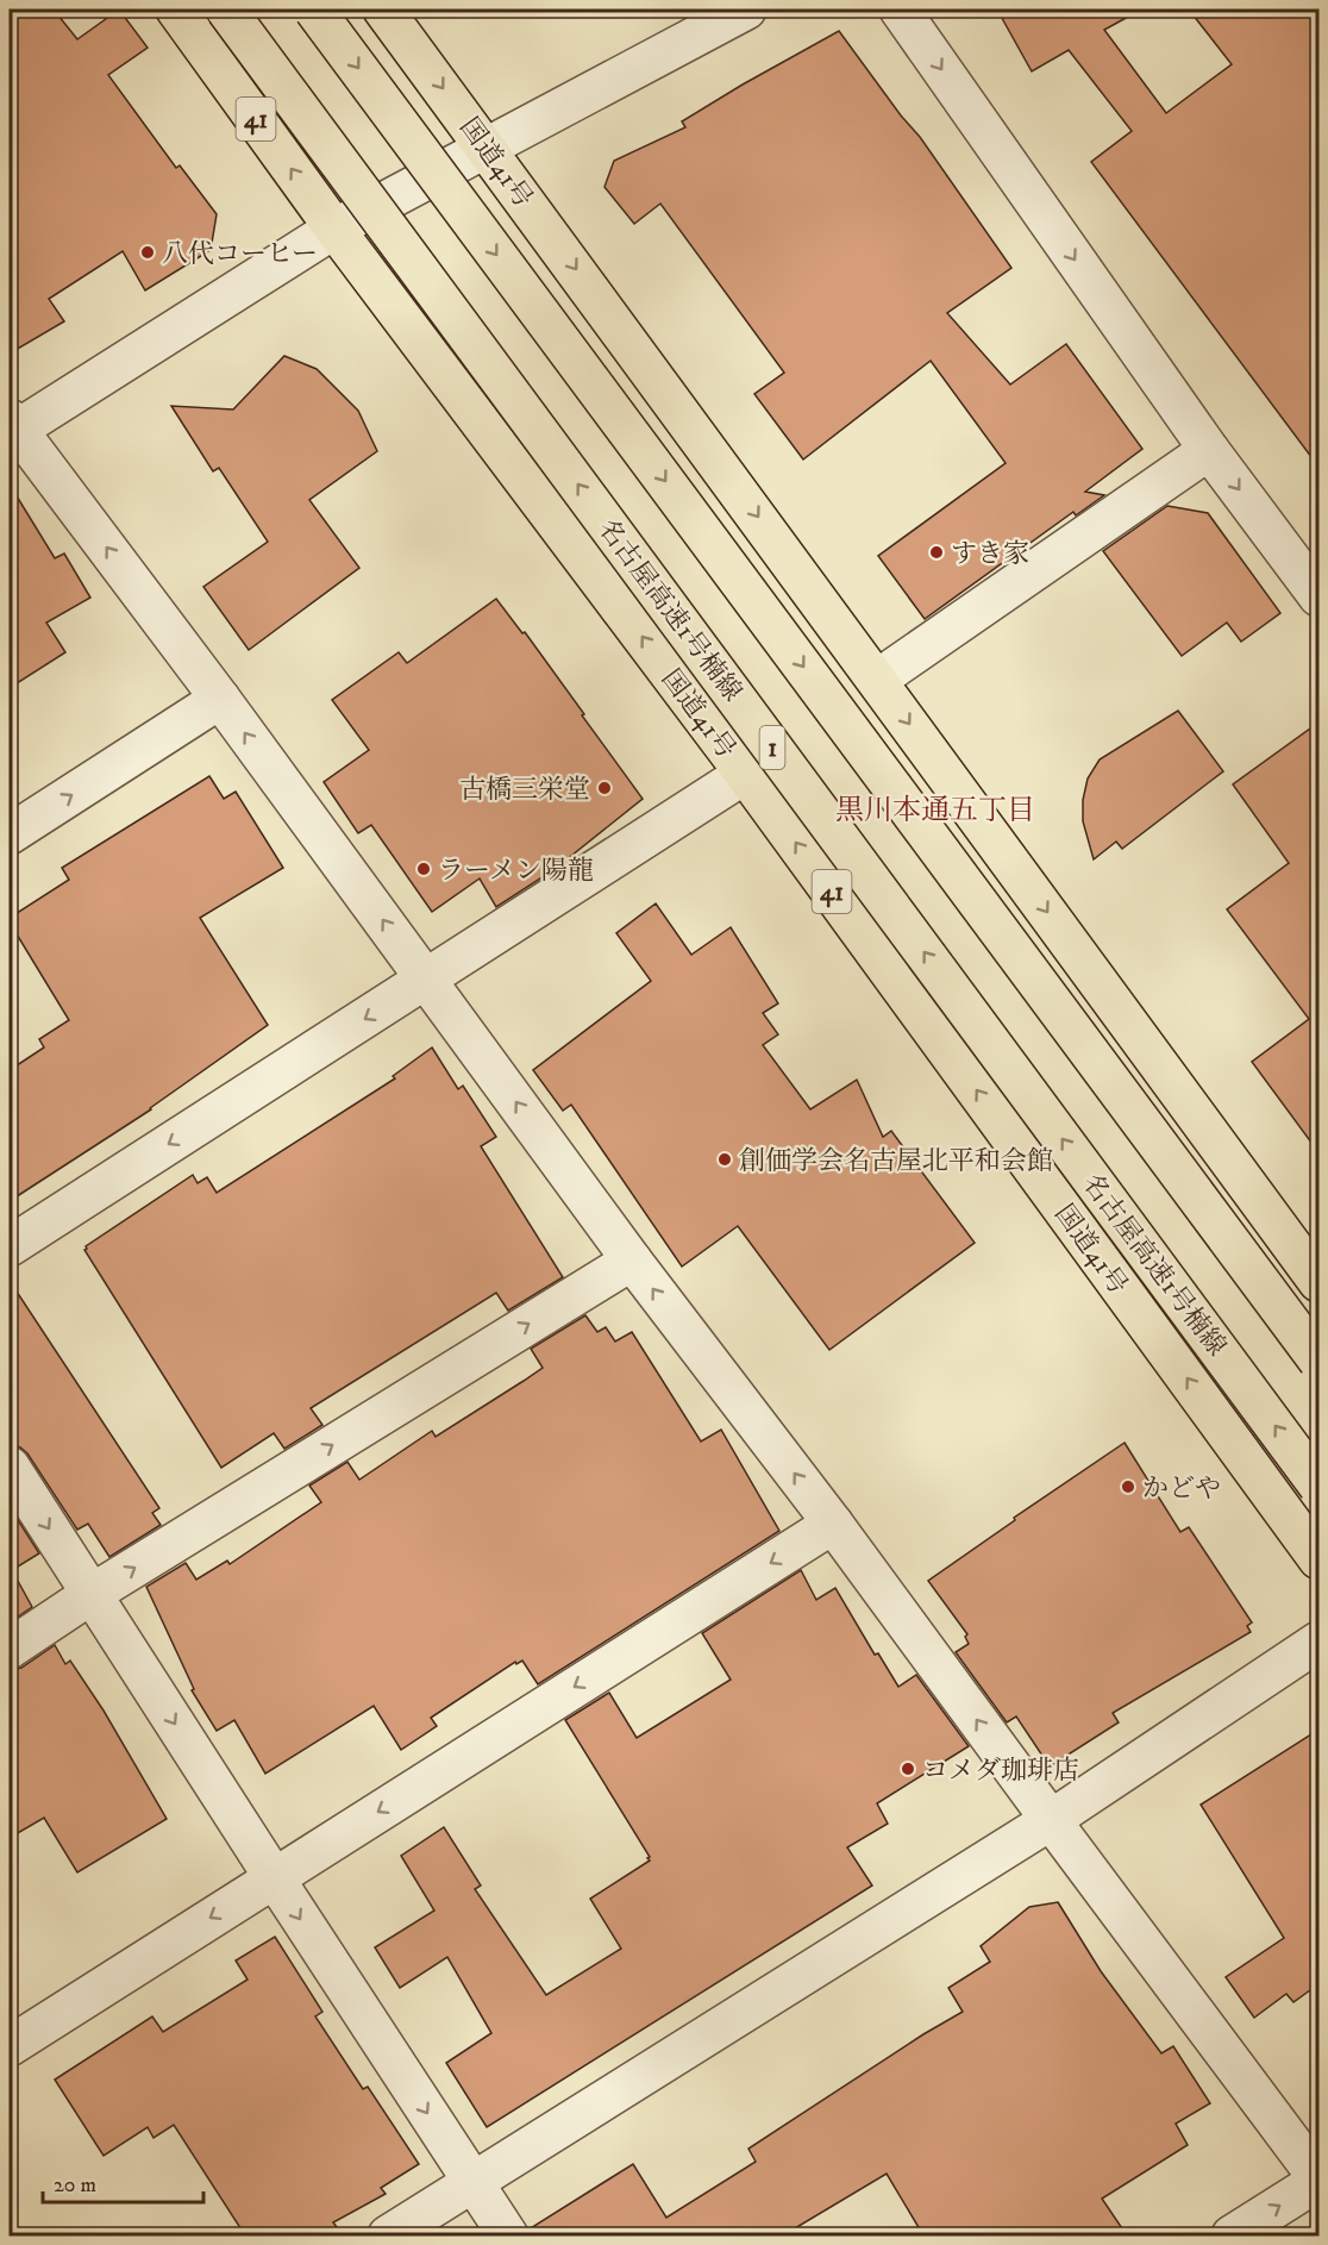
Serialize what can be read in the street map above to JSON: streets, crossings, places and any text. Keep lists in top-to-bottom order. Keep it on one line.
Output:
{"streets":{"highway":["41","国道41号","名古屋高速1号楠線","1"]},"districts":["黒川本通五丁目"],"places":["八代コーヒー","すき家","古橋三栄堂","ラーメン陽龍","創価学会名古屋北平和会館","かどや","コメダ珈琲店"],"scale_bar":"20 m"}
